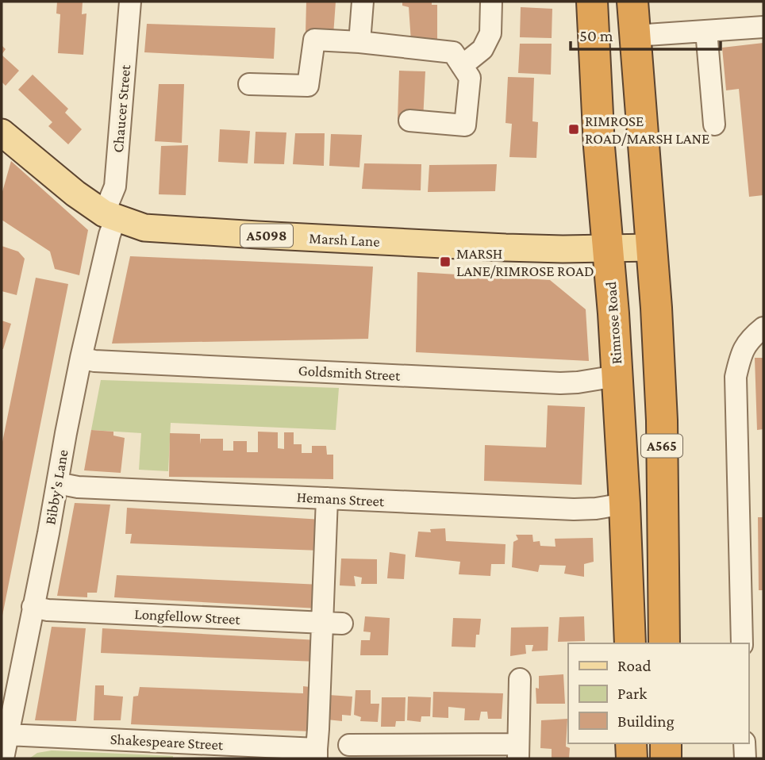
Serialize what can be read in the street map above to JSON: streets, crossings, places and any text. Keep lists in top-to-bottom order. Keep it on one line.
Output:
{"streets":{"highway":["Rimrose Road","A565"],"main road":["A5098","Marsh Lane"],"street":["Chaucer Street","Goldsmith Street","Bibby's Lane","Hemans Street","Longfellow Street","Shakespeare Street"]},"crossings":[["Chaucer Street","Marsh Lane"],["Chaucer Street","Bibby's Lane"],["Marsh Lane","Rimrose Road"],["Marsh Lane","A565"],["Marsh Lane","Bibby's Lane"],["Rimrose Road","Goldsmith Street"],["Rimrose Road","Hemans Street"],["Goldsmith Street","Bibby's Lane"],["Bibby's Lane","Hemans Street"],["Bibby's Lane","Longfellow Street"],["Bibby's Lane","Shakespeare Street"]],"places":{"transit":["RIMROSE ROAD/MARSH LANE","MARSH LANE/RIMROSE ROAD"]},"legend":["Road","Park","Building"],"scale_bar":"50 m"}
